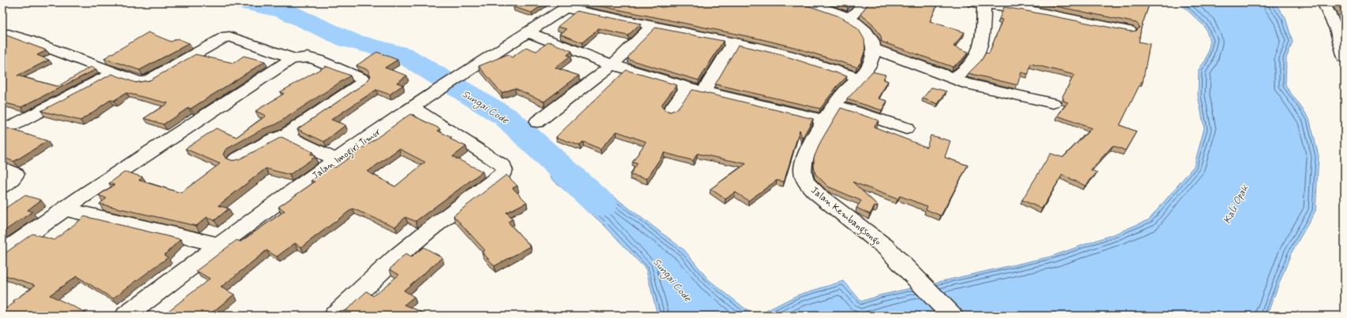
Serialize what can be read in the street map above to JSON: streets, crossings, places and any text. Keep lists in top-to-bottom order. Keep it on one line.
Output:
{"streets":{"street":["Jalan Imogiri Timur","Jalan Kembangsongo"]},"water":["Sungai Code","Kali Opak"]}
